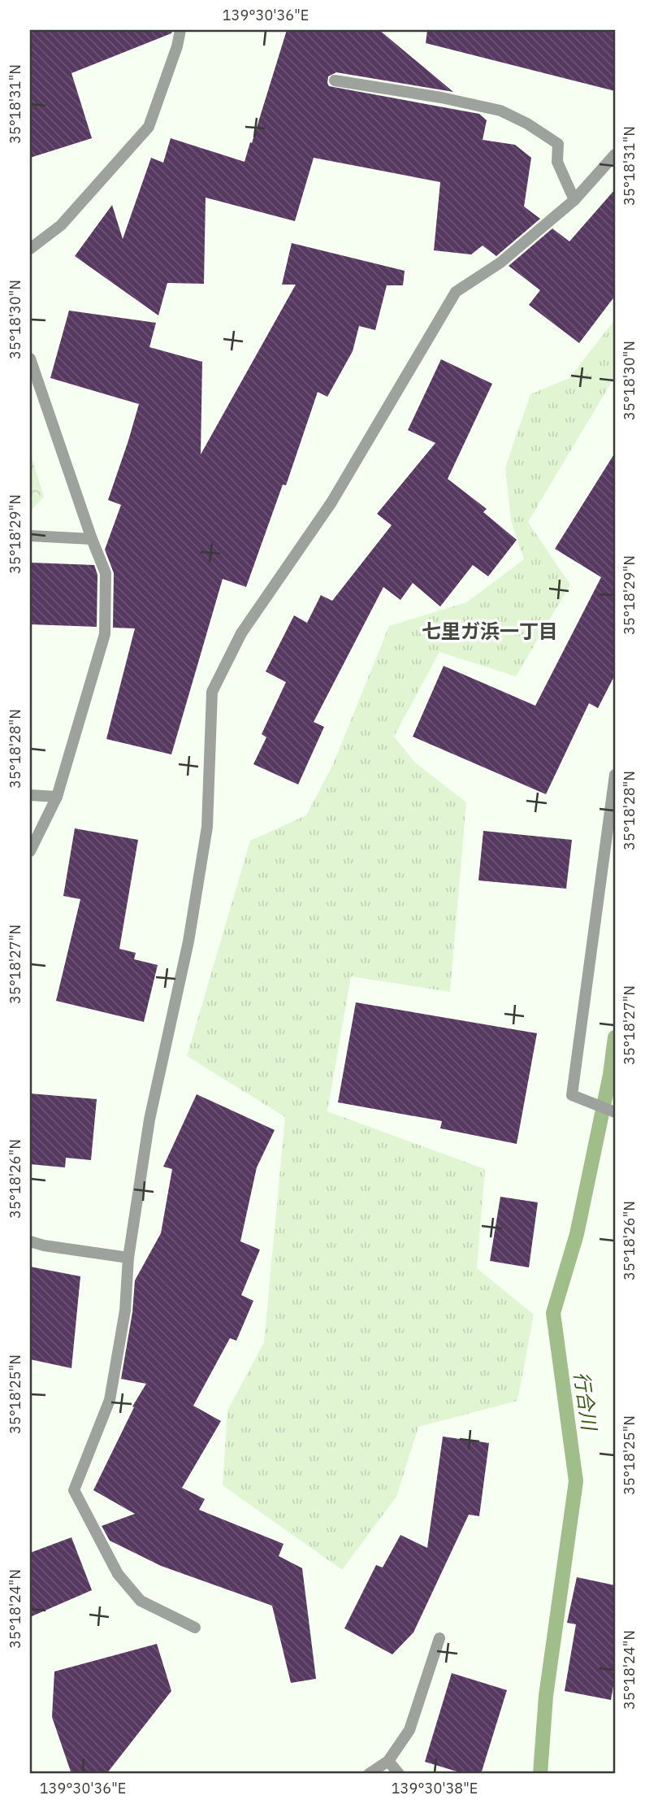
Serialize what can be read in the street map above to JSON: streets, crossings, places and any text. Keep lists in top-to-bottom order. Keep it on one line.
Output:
{"districts":["七里ガ浜一丁目"],"water":["行合川"],"coordinates":["139°30'36\"E","35°18'31\"N","35°18'30\"N","35°18'29\"N","35°18'28\"N","35°18'27\"N","35°18'26\"N","35°18'25\"N","35°18'24\"N","139°30'38\"E"]}
